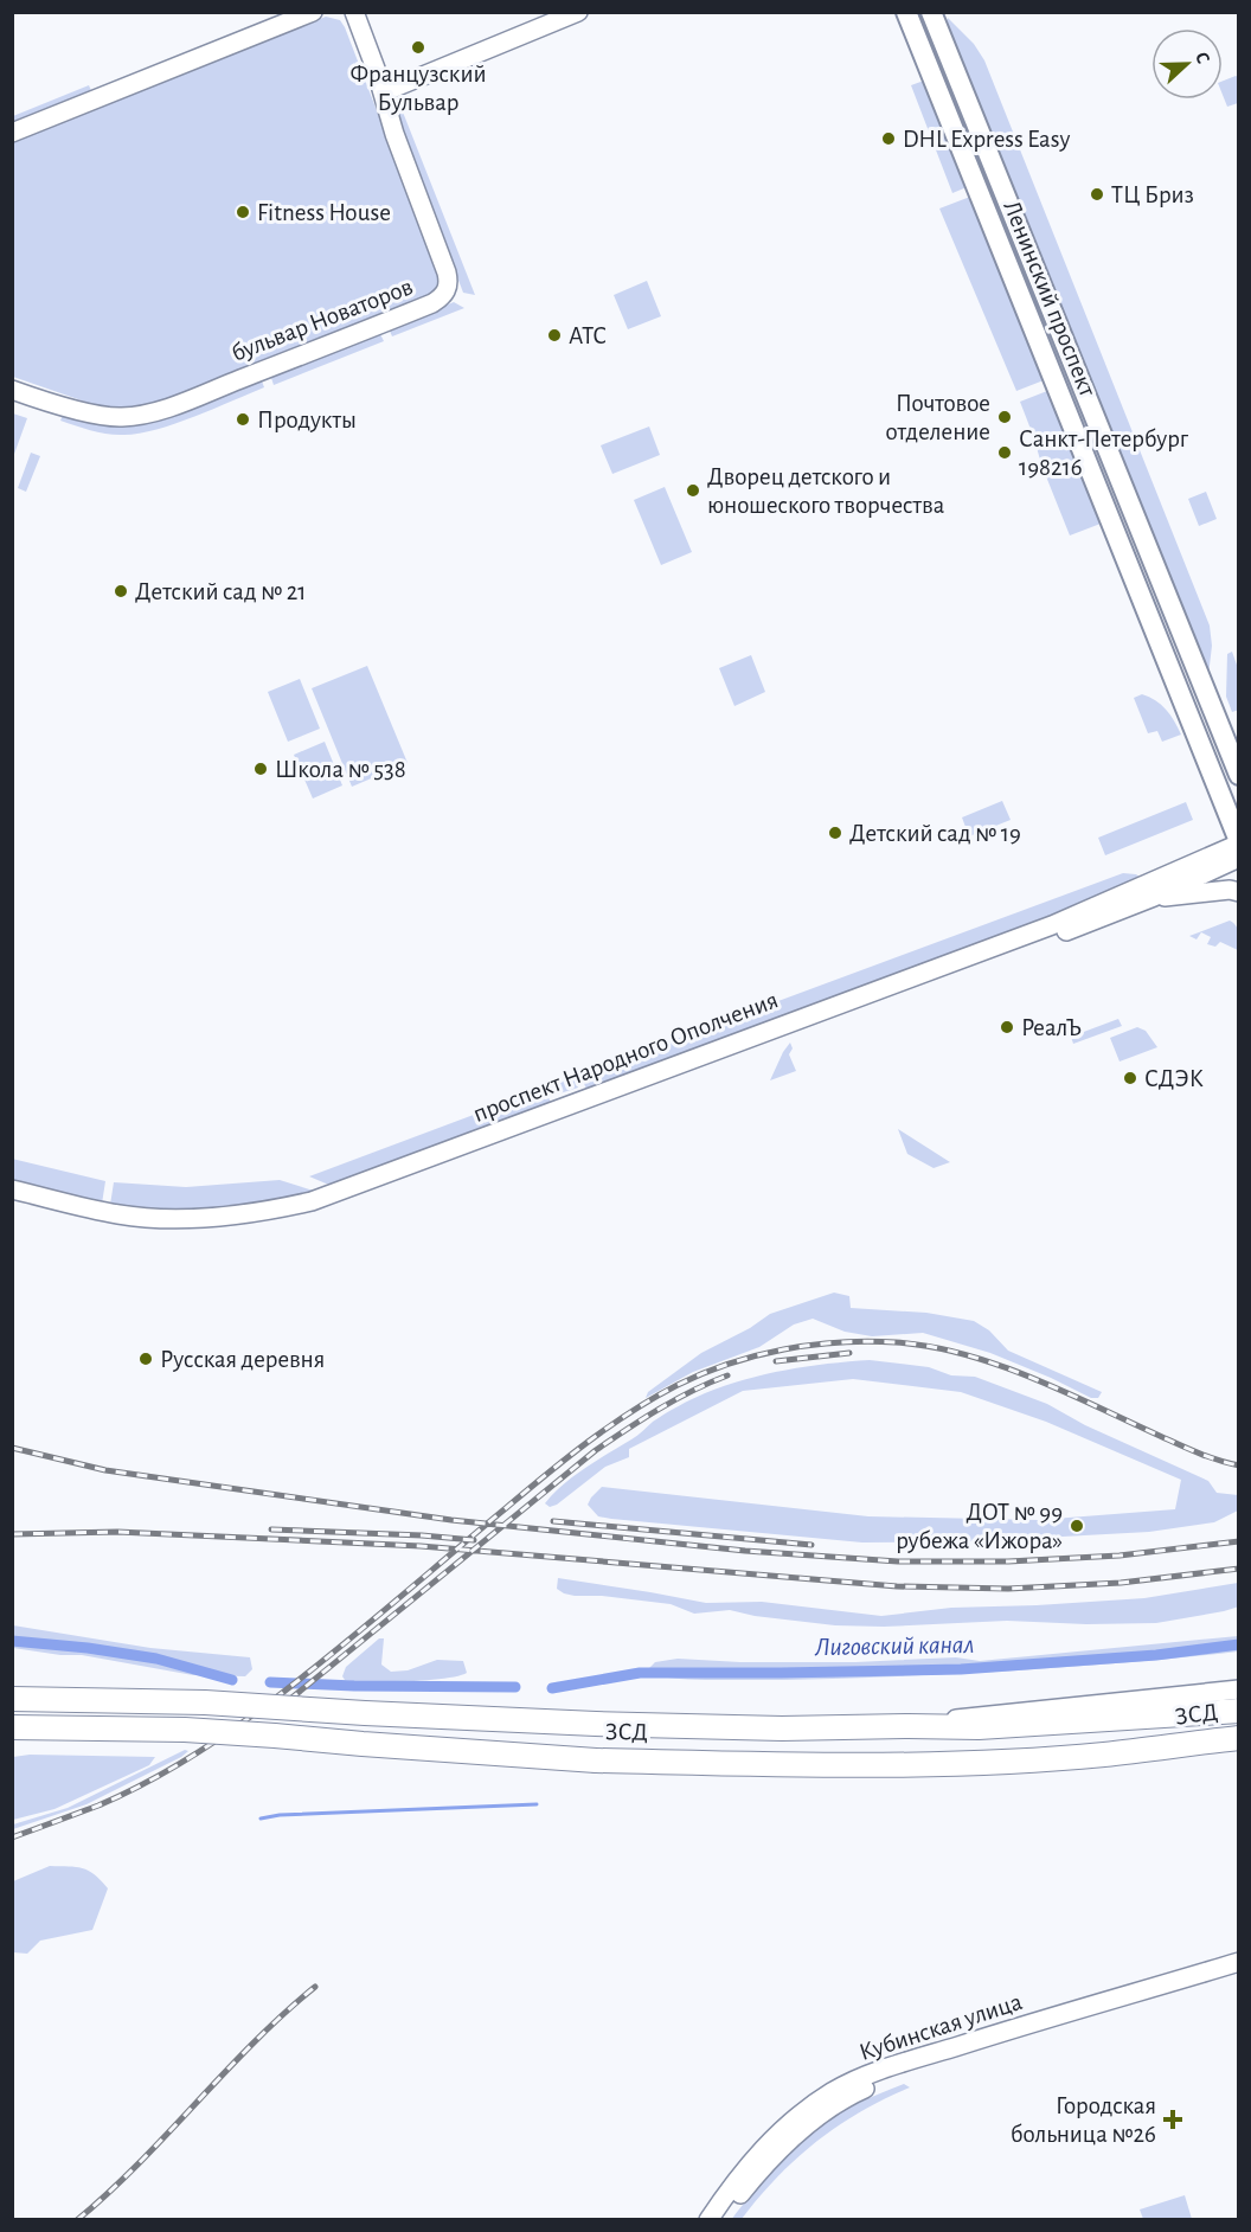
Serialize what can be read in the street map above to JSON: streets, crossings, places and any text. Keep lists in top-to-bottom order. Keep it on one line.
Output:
{"streets":{"highway":["ЗСД"],"main road":["Ленинский проспект","бульвар Новаторов","проспект Народного Ополчения","Кубинская улица"]},"crossings":[["Ленинский проспект","проспект Народного Ополчения"]],"water":["Лиговский канал"],"places":{"other":["Французский Бульвар","DHL Express Easy","ТЦ Бриз","Fitness House","АТС","Почтовое отделение","Продукты","Санкт-Петербург 198216","Дворец детского и юношеского творчества","Детский сад № 21","Школа № 538","Детский сад № 19","РеалЪ","СДЭК","Русская деревня","ДОТ № 99 рубежа «Ижора»"],"health":["Городская больница №26"]},"north":"right"}
